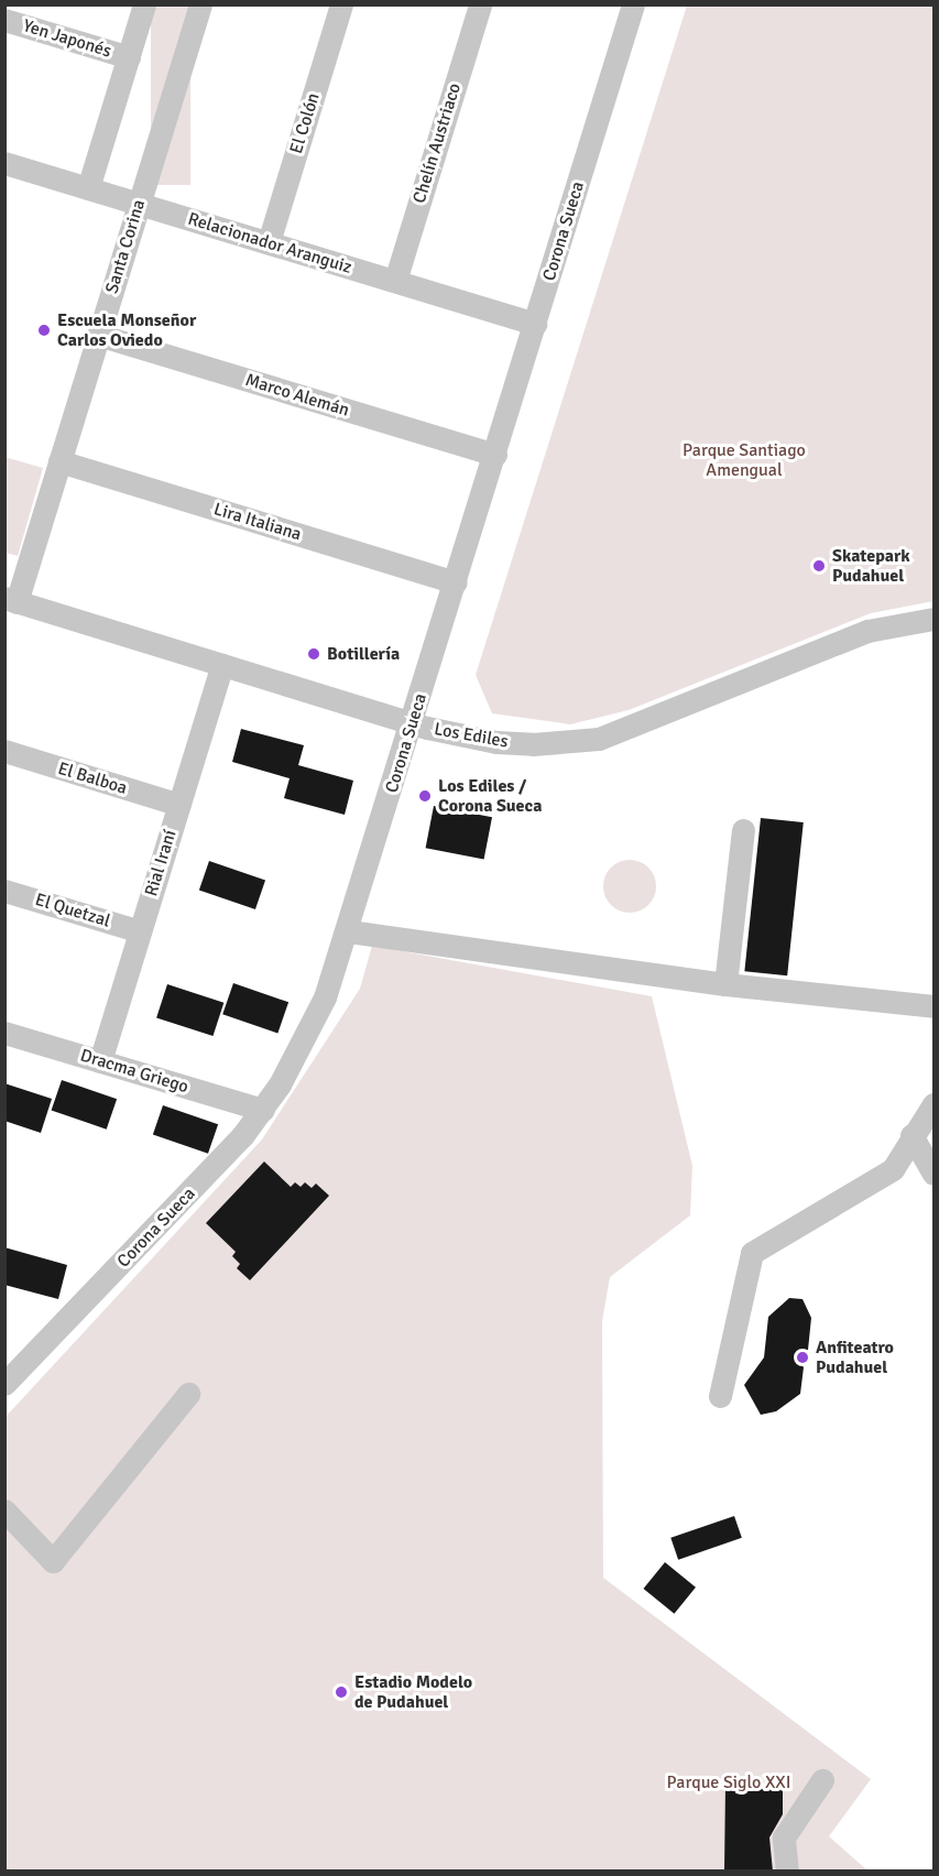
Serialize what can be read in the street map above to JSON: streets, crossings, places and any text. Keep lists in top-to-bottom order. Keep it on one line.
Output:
{"streets":{"street":["Yen Japonés","El Colón","Chelín Austriaco","Corona Sueca","Relacionador Aranguiz","Santa Corina","Marco Alemán","Lira Italiana","Los Ediles","El Balboa","Rial Iraní","El Quetzal","Dracma Griego"]},"crossings":[["El Colón","Relacionador Aranguiz"],["Chelín Austriaco","Relacionador Aranguiz"],["Corona Sueca","Relacionador Aranguiz"],["Corona Sueca","Marco Alemán"],["Corona Sueca","Lira Italiana"],["Corona Sueca","Los Ediles"],["Corona Sueca","Dracma Griego"],["Relacionador Aranguiz","Santa Corina"],["Santa Corina","Marco Alemán"],["Santa Corina","Lira Italiana"],["Santa Corina","Los Ediles"],["Los Ediles","Rial Iraní"],["El Balboa","Rial Iraní"],["Rial Iraní","El Quetzal"],["Rial Iraní","Dracma Griego"]],"parks":["Parque Santiago Amengual","Parque Siglo XXI"],"places":["Escuela Monseñor Carlos Oviedo","Skatepark Pudahuel","Botillería","Los Ediles / Corona Sueca","Anfiteatro Pudahuel","Estadio Modelo de Pudahuel"]}
